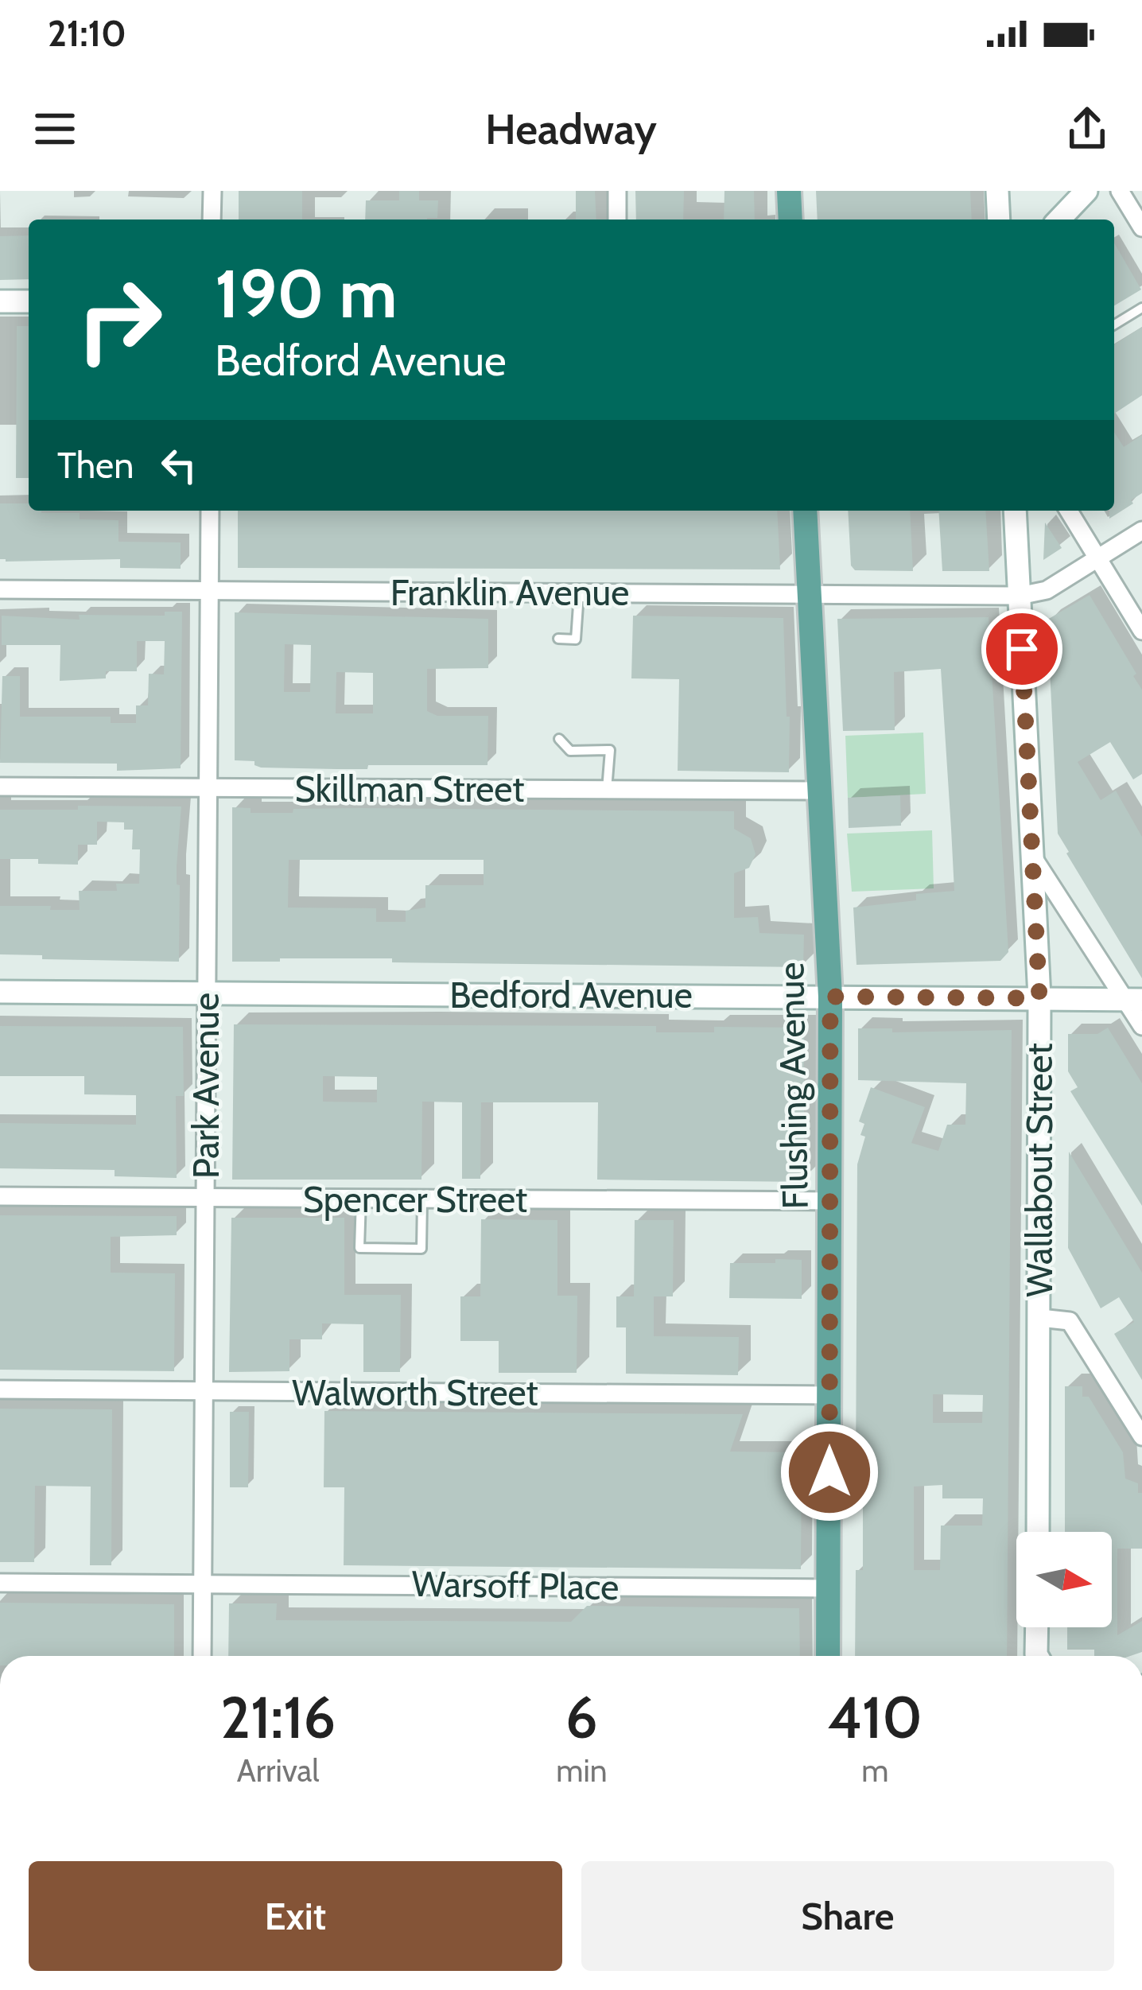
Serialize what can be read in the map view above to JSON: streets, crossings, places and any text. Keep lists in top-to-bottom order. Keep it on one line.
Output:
{"streets":{"main road":["Bedford Avenue","Flushing Avenue","Wallabout Street"],"street":["Franklin Avenue","Skillman Street","Park Avenue","Spencer Street","Walworth Street","Warsoff Place"]},"crossings":[["Franklin Avenue","Park Avenue"],["Franklin Avenue","Flushing Avenue"],["Franklin Avenue","Wallabout Street"],["Skillman Street","Park Avenue"],["Skillman Street","Flushing Avenue"],["Bedford Avenue","Park Avenue"],["Bedford Avenue","Flushing Avenue"],["Bedford Avenue","Wallabout Street"],["Park Avenue","Spencer Street"],["Park Avenue","Walworth Street"],["Park Avenue","Warsoff Place"],["Flushing Avenue","Spencer Street"],["Flushing Avenue","Walworth Street"],["Flushing Avenue","Warsoff Place"]],"north":"right","page":{"status":"21:10","header":"Headway","turn":["190 m","Bedford Avenue"],"then":"Then","eta":["21:16","Arrival","6","min","410","m"],"buttons":["Exit","Share"]}}
